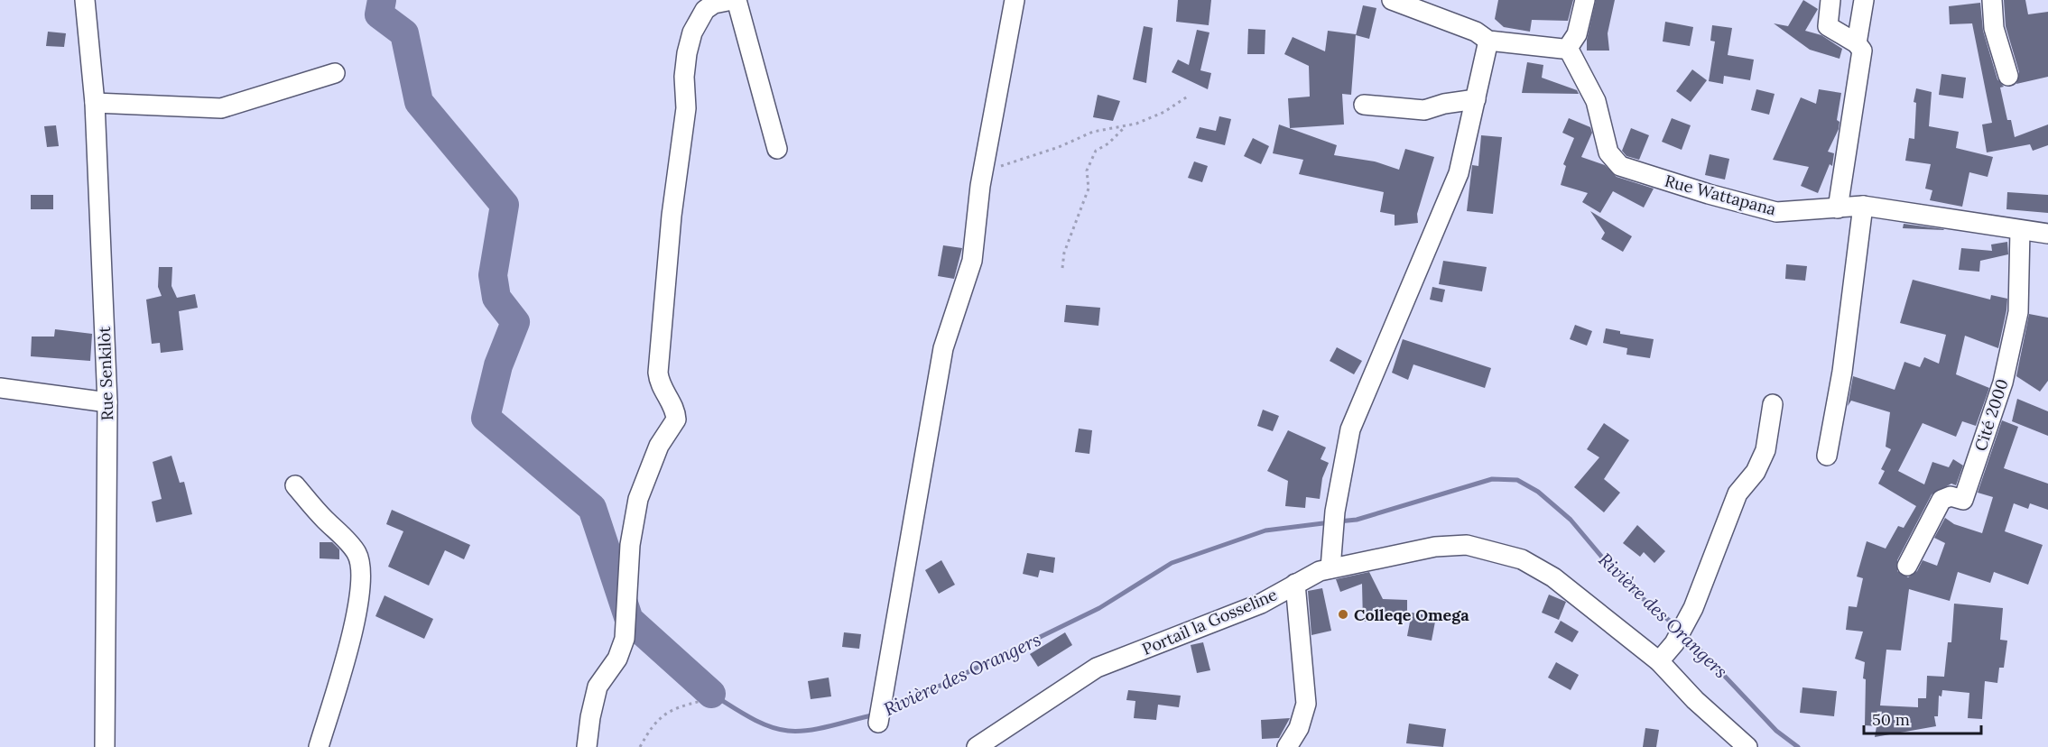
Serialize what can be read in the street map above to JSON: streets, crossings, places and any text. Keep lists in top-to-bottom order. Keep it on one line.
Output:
{"streets":{"street":["Rue Wattapana","Rue Senkilòt","Cité 2000","Portail la Gosseline"]},"crossings":[["Rue Wattapana","Cité 2000"]],"water":["Rivière des Orangers"],"places":["Colleqe Omega"],"scale_bar":"50 m"}
